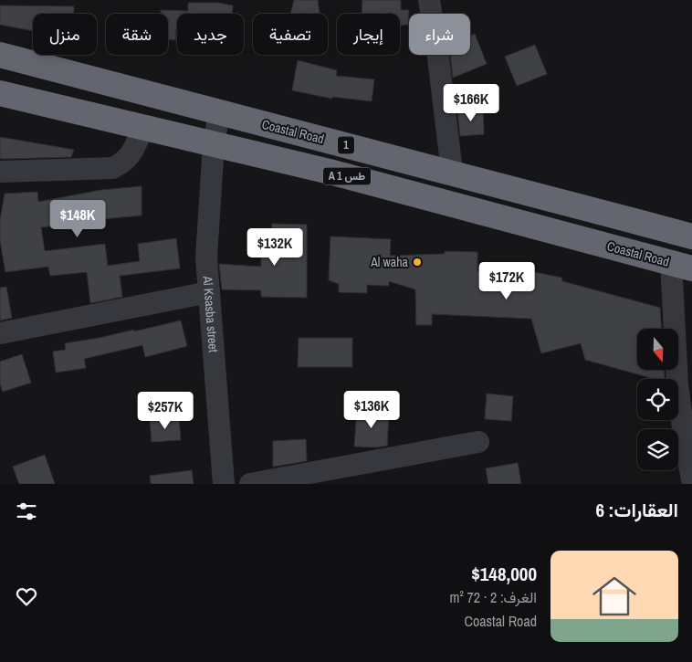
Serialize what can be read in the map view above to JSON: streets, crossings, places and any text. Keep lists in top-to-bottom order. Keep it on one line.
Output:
{"streets":{"highway":["Coastal Road","1","A 1 طس"],"street":["Al Ksasba street"]},"crossings":[["Coastal Road","Al Ksasba street"]],"places":["Al waha"],"north":"bottom","page":{"chip":["شراء","إيجار","تصفية","جديد","شقة","منزل"],"price":["$166K","$148K","$132K","$172K","$136K","$257K"],"heading":"العقارات: 6","list":[{"name":"$148,000","note":"الغرف: 2 · 72 m² · Coastal Road"}]}}
